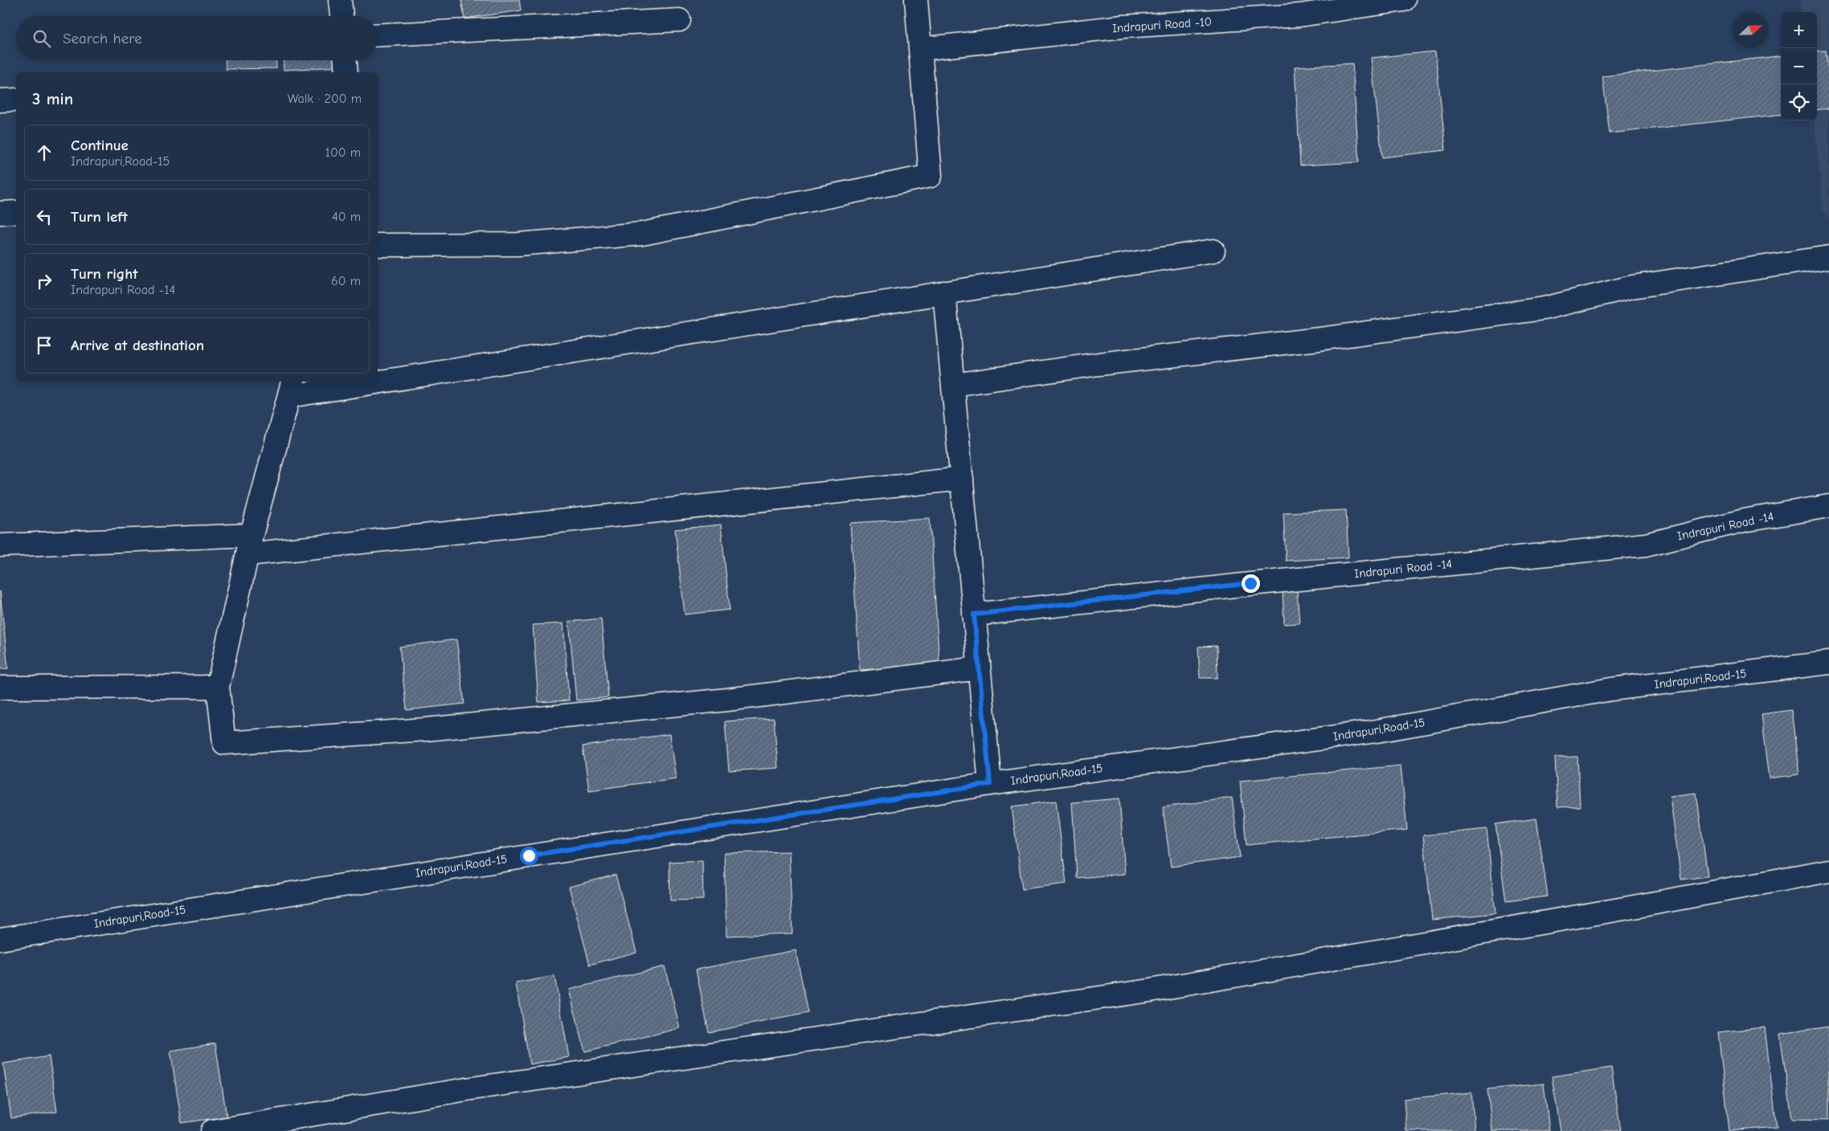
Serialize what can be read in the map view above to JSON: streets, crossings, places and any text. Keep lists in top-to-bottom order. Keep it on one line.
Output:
{"streets":{"street":["Indrapuri Road -10","Indrapuri Road -14","Indrapuri,Road-15"]},"north":"top right","page":{"map_buttons":["+","−"],"search":"Search here","heading":["3 min","Walk · 200 m"],"list":[["Continue","Indrapuri,Road-15","100 m"],["Turn left","40 m"],["Turn right","Indrapuri Road -14","60 m"],"Arrive at destination"]}}
